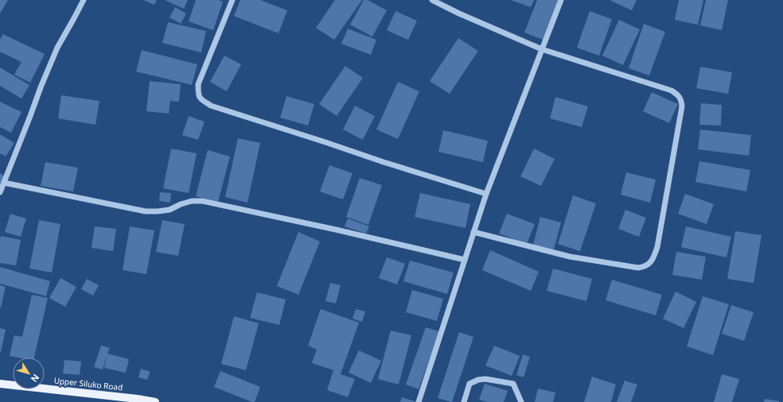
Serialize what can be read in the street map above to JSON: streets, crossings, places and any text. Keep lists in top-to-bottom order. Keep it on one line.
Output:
{"streets":{"main road":["Upper Siluko Road"]},"north":"bottom right"}
